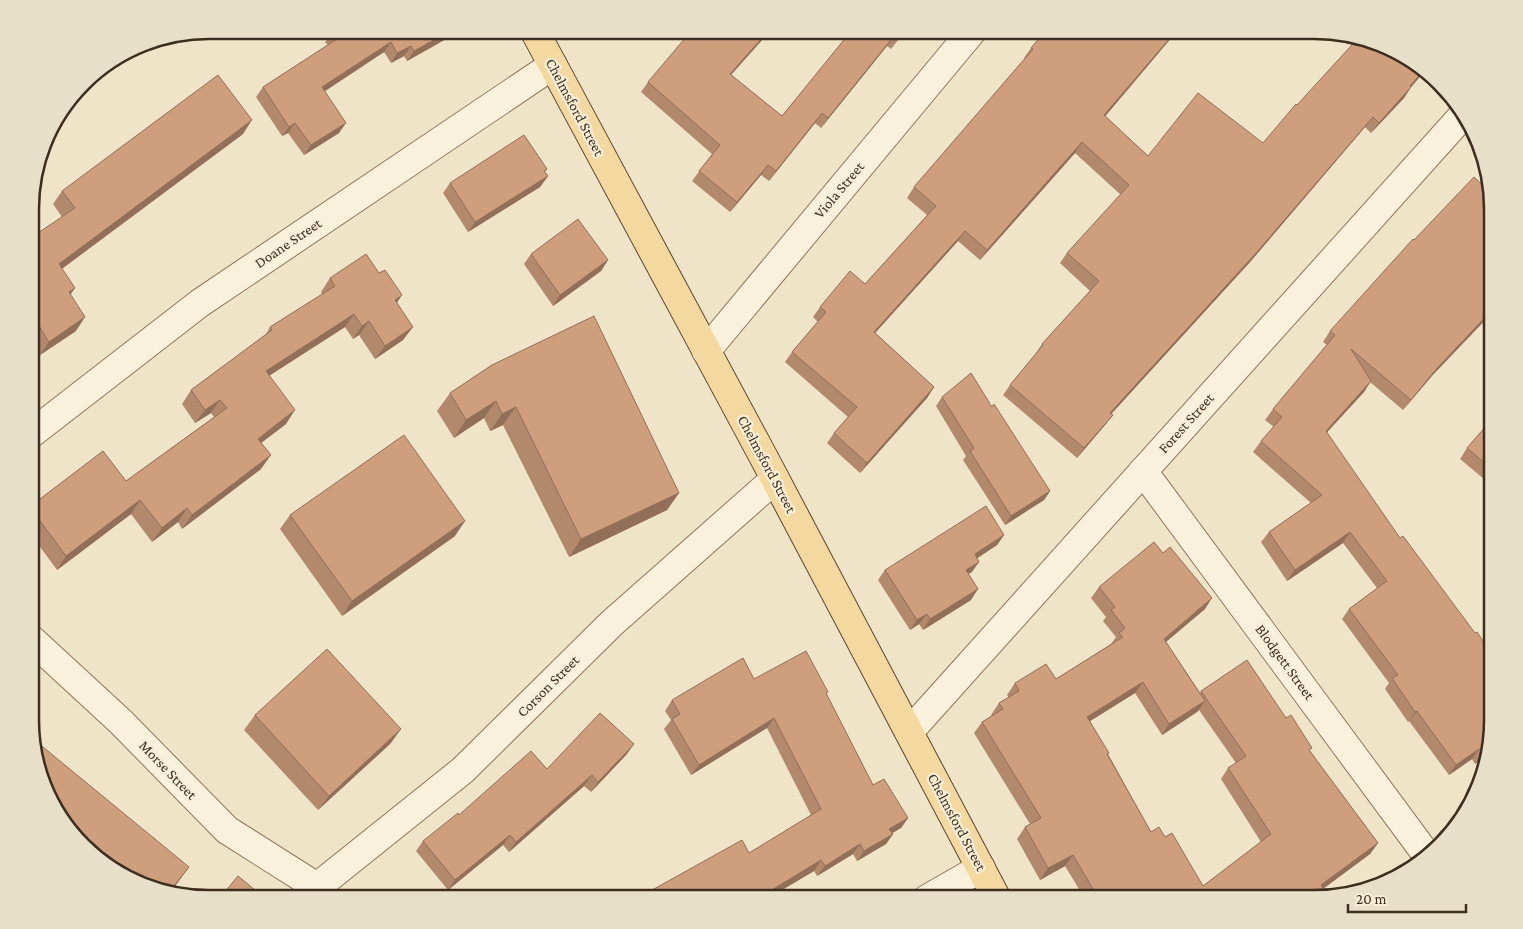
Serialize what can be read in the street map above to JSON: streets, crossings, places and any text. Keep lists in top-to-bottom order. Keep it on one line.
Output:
{"streets":{"main road":["Chelmsford Street"],"street":["Viola Street","Doane Street","Forest Street","Blodgett Street","Corson Street","Morse Street"]},"crossings":[["Chelmsford Street","Viola Street"],["Chelmsford Street","Doane Street"],["Chelmsford Street","Forest Street"],["Chelmsford Street","Corson Street"],["Forest Street","Blodgett Street"],["Corson Street","Morse Street"]],"scale_bar":"20 m"}
